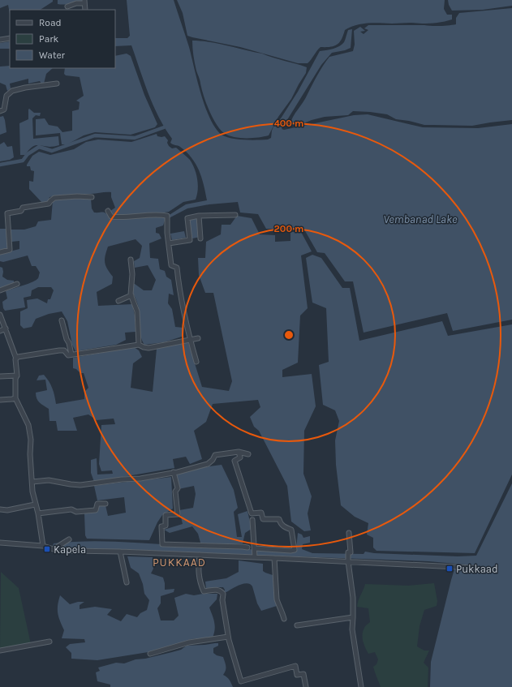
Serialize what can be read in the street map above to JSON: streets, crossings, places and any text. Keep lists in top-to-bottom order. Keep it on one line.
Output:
{"districts":["PUKKAAD"],"water":["Vembanad Lake"],"places":{"transit":["Kapela","Pukkaad"]},"legend":["Road","Park","Water"],"rings":["400 m","200 m"]}
